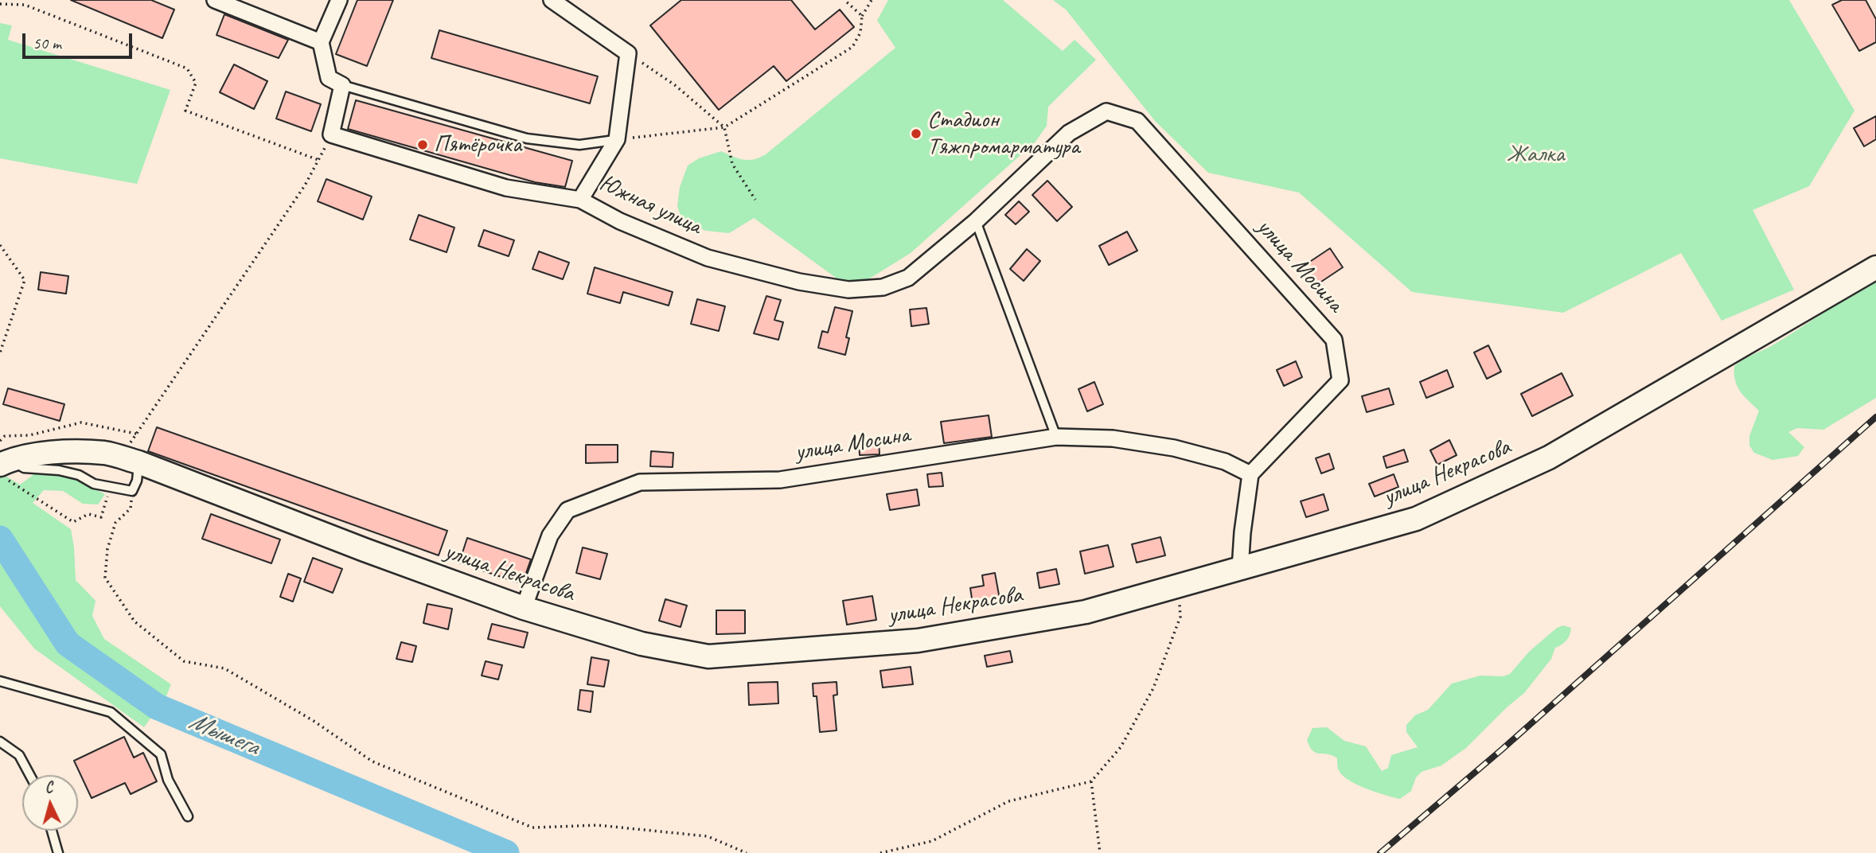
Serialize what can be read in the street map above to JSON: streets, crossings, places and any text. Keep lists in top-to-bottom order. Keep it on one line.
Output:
{"streets":{"main road":["улица Некрасова"],"street":["Южная улица","улица Мосина"]},"crossings":[["Южная улица","улица Мосина"],["улица Мосина","улица Некрасова"]],"water":["Мышега"],"parks":["Жалка"],"places":["Стадион Тяжпромарматура","Пятёрочка"],"scale_bar":"50 m","north":"top"}
